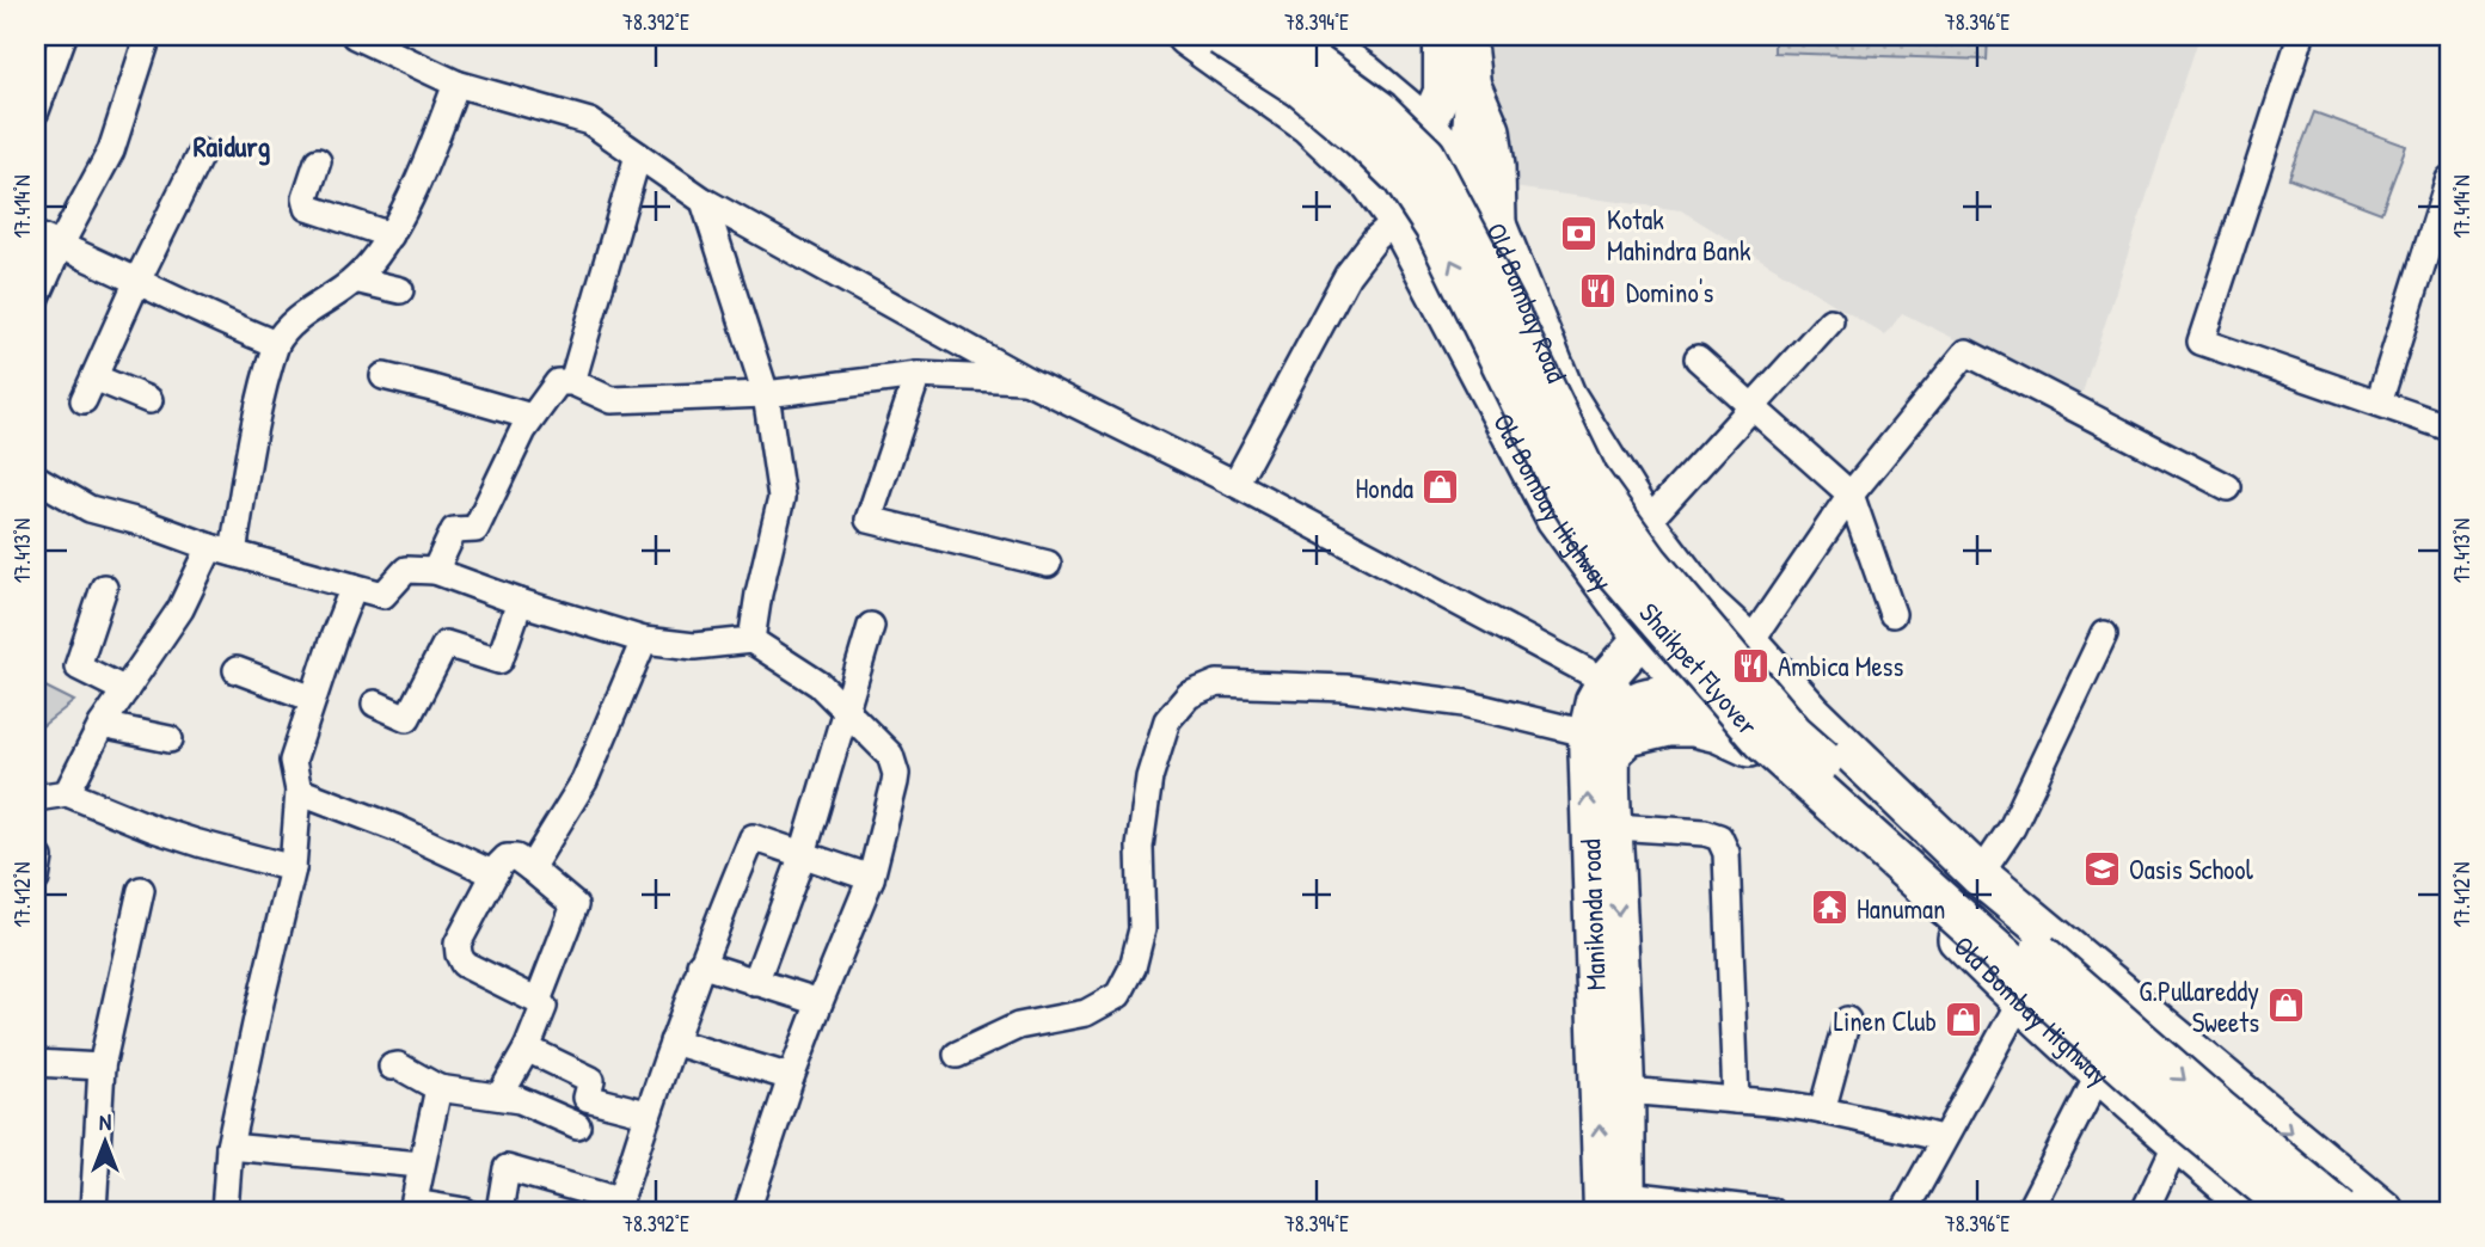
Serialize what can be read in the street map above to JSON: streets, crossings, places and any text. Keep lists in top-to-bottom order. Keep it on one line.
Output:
{"streets":{"main road":["Old Bombay Road","Old Bombay Highway","Shaikpet Flyover"],"street":["Manikonda road"]},"crossings":[["Old Bombay Highway","Manikonda road"]],"districts":["Raidurg"],"places":{"bank":["Kotak Mahindra Bank"],"restaurant":["Domino's","Ambica Mess"],"shop":["Honda","G.Pullareddy Sweets","Linen Club"],"school or university":["Oasis School"],"temple":["Hanuman"]},"north":"top","coordinates":["78.392°E","78.394°E","78.396°E","17.414°N","17.413°N","17.412°N"]}
